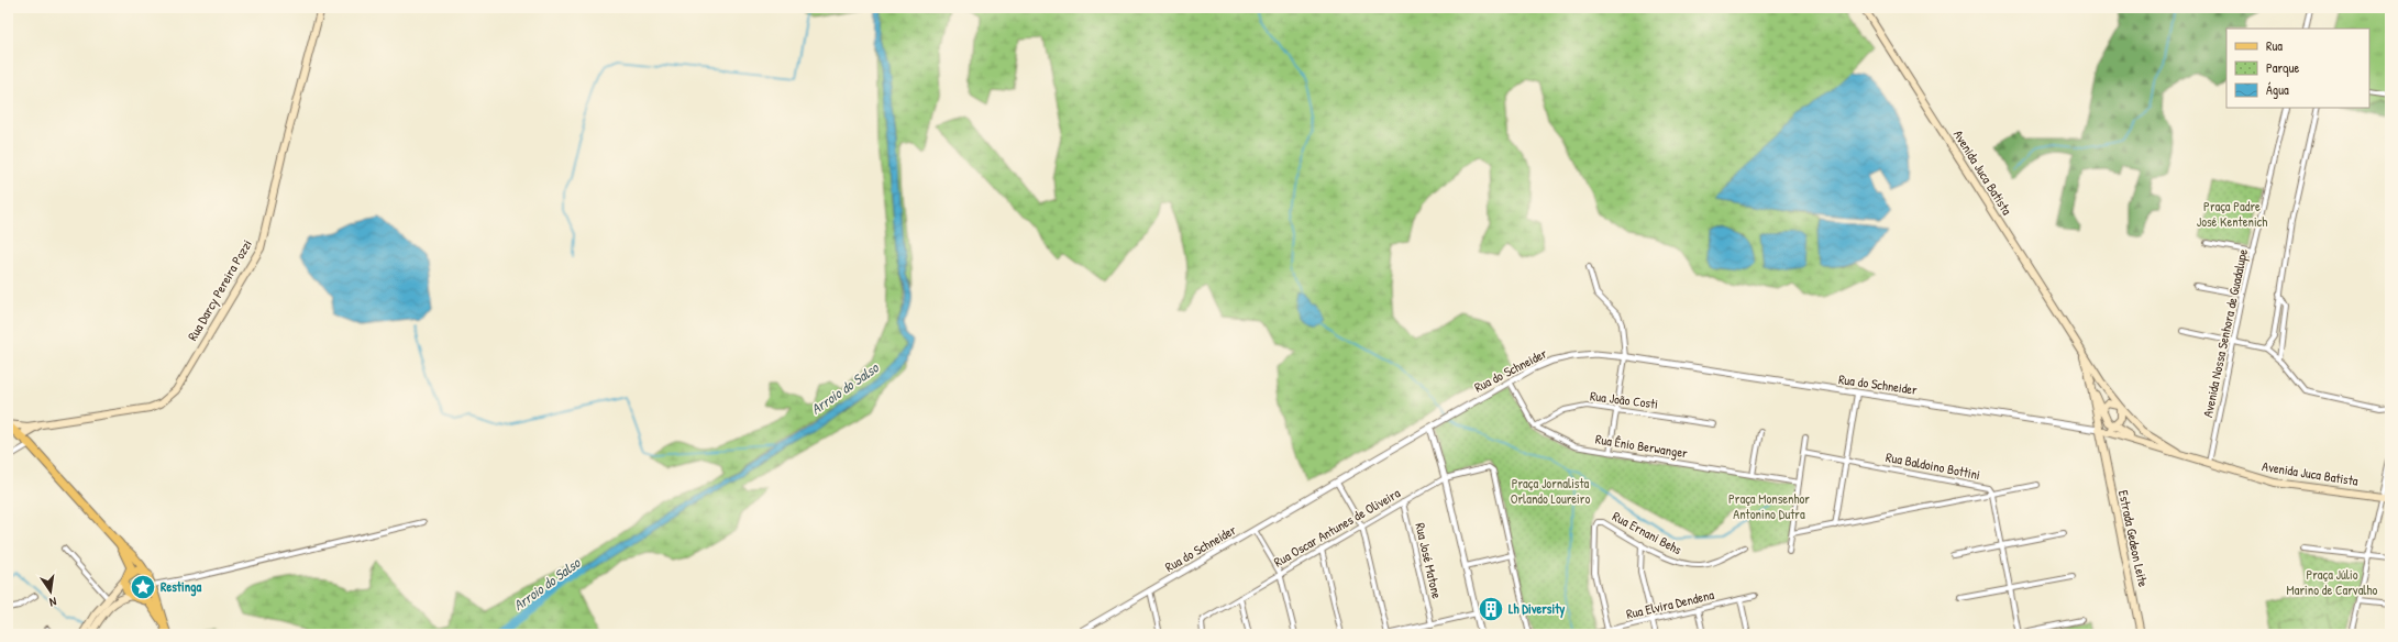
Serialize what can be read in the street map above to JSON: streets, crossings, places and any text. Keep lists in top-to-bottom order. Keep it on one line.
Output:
{"streets":{"main road":["Avenida Juca Batista","Rua Darcy Pereira Pozzi","Estrada Gedeon Leite"],"street":["Avenida Nossa Senhora de Guadalupe","Rua do Schneider","Rua João Costi","Rua Ênio Berwanger","Rua Baldoino Bottini","Rua Oscar Antunes de Oliveira","Rua Ernani Behs","Rua José Matone","Rua Elvira Dendena"]},"crossings":[["Avenida Juca Batista","Avenida Nossa Senhora de Guadalupe"],["Avenida Juca Batista","Rua do Schneider"],["Avenida Juca Batista","Estrada Gedeon Leite"],["Rua do Schneider","Estrada Gedeon Leite"],["Rua João Costi","Rua Ênio Berwanger"],["Rua Oscar Antunes de Oliveira","Rua José Matone"],["Rua Ernani Behs","Rua Elvira Dendena"]],"water":["Arroio do Salso"],"parks":["Praça Padre José Kentenich","Praça Jornalista Orlando Loureiro","Praça Monsenhor Antonino Dutra","Praça Júlio Marino de Carvalho"],"places":{"place":["Restinga"],"building":["Lh Diversity"]},"legend":["Rua","Parque","Água"],"north":"bottom"}
